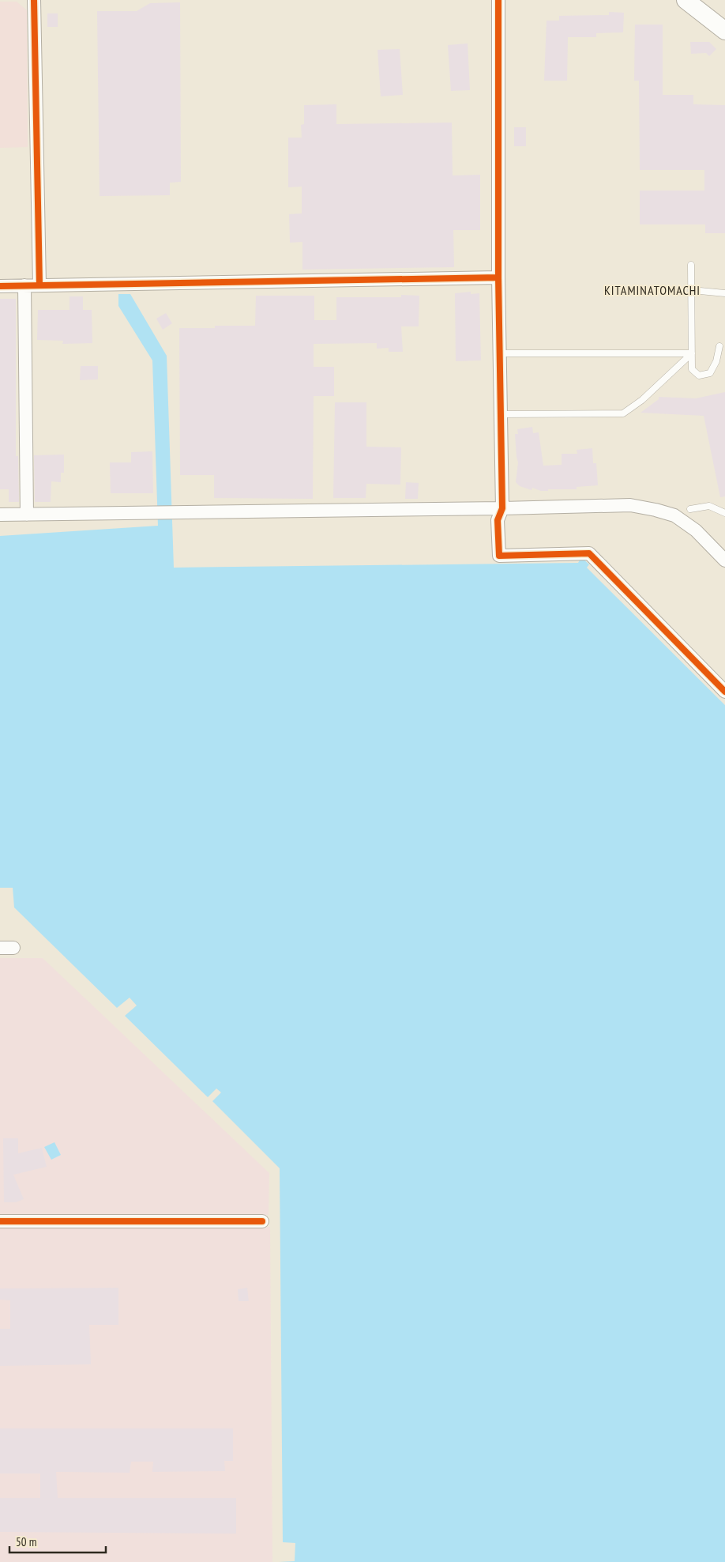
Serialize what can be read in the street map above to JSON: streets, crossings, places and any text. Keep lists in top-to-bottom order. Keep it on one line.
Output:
{"districts":["KITAMINATOMACHI"],"scale_bar":"50 m"}
